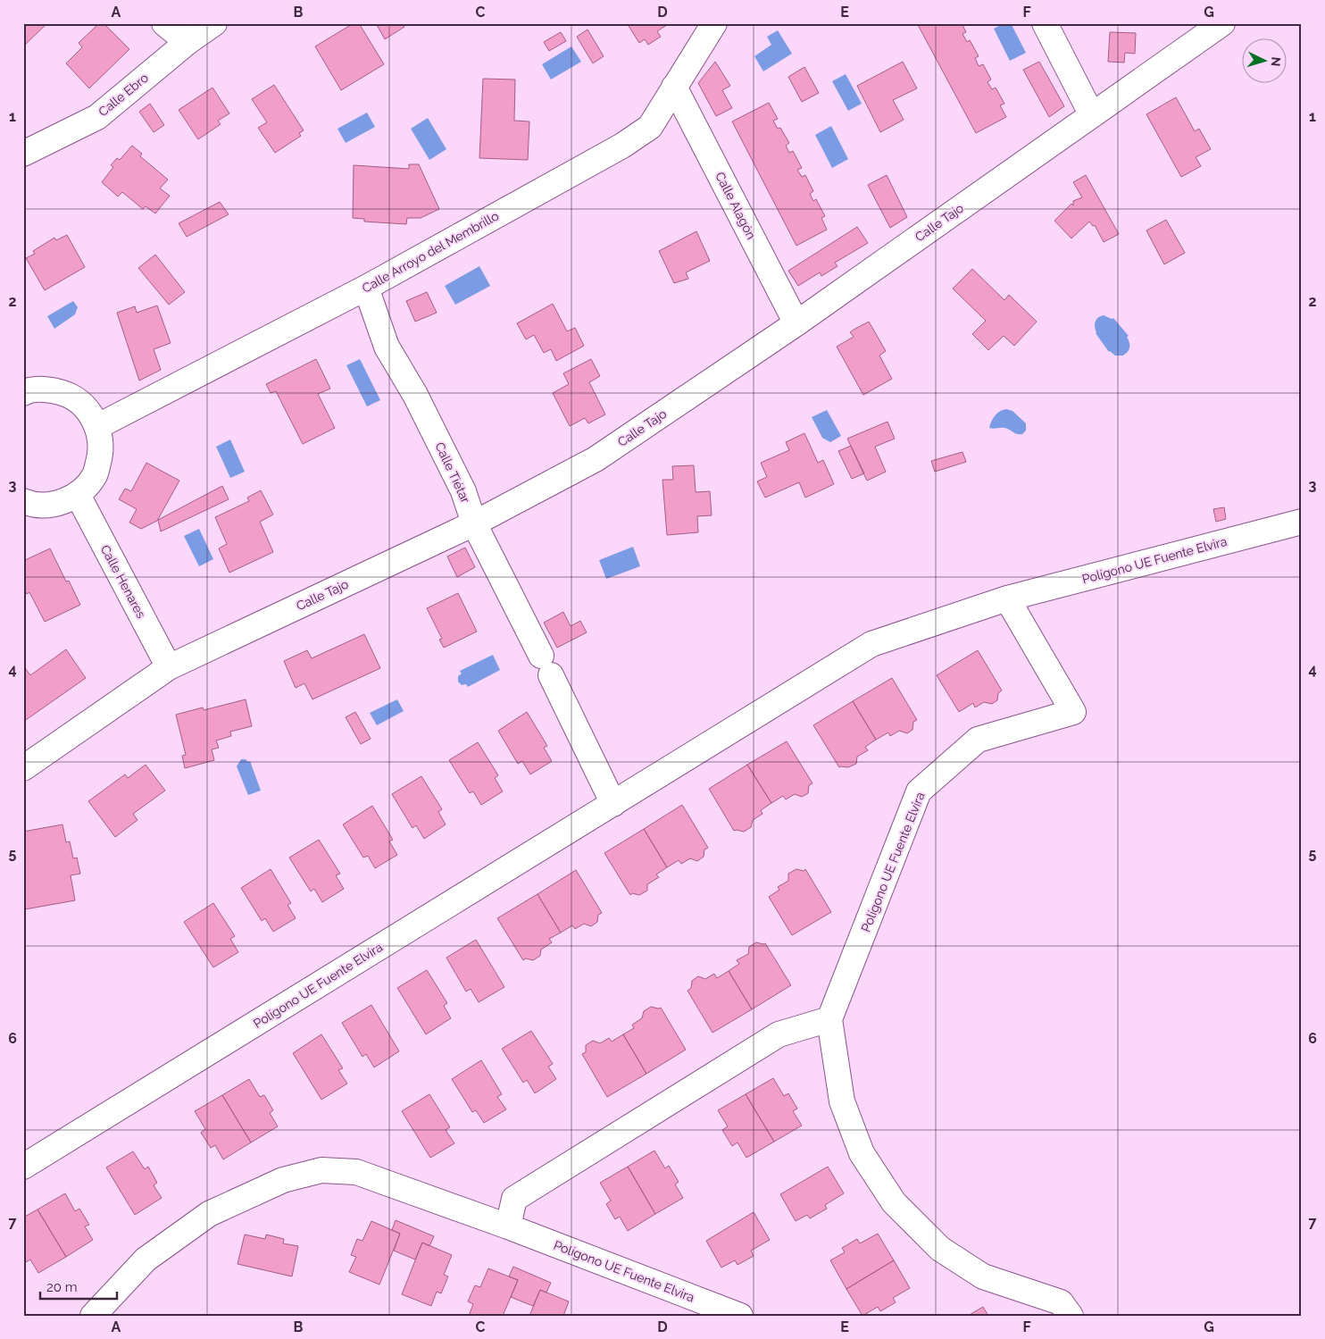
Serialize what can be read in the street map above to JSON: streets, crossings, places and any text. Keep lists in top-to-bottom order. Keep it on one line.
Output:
{"streets":{"street":["Calle Ebro","Calle Alagón","Calle Tajo","Calle Arroyo del Membrillo","Calle Tiétar","Polígono UE Fuente Elvira","Calle Henares"]},"crossings":[["Calle Alagón","Calle Tajo"],["Calle Alagón","Calle Arroyo del Membrillo"],["Calle Tajo","Calle Tiétar"],["Calle Tajo","Calle Henares"],["Calle Arroyo del Membrillo","Calle Tiétar"],["Calle Tiétar","Polígono UE Fuente Elvira"]],"scale_bar":"20 m","north":"right","grid":{"columns":["A","B","C","D","E","F","G"],"rows":["1","2","3","4","5","6","7"]}}
